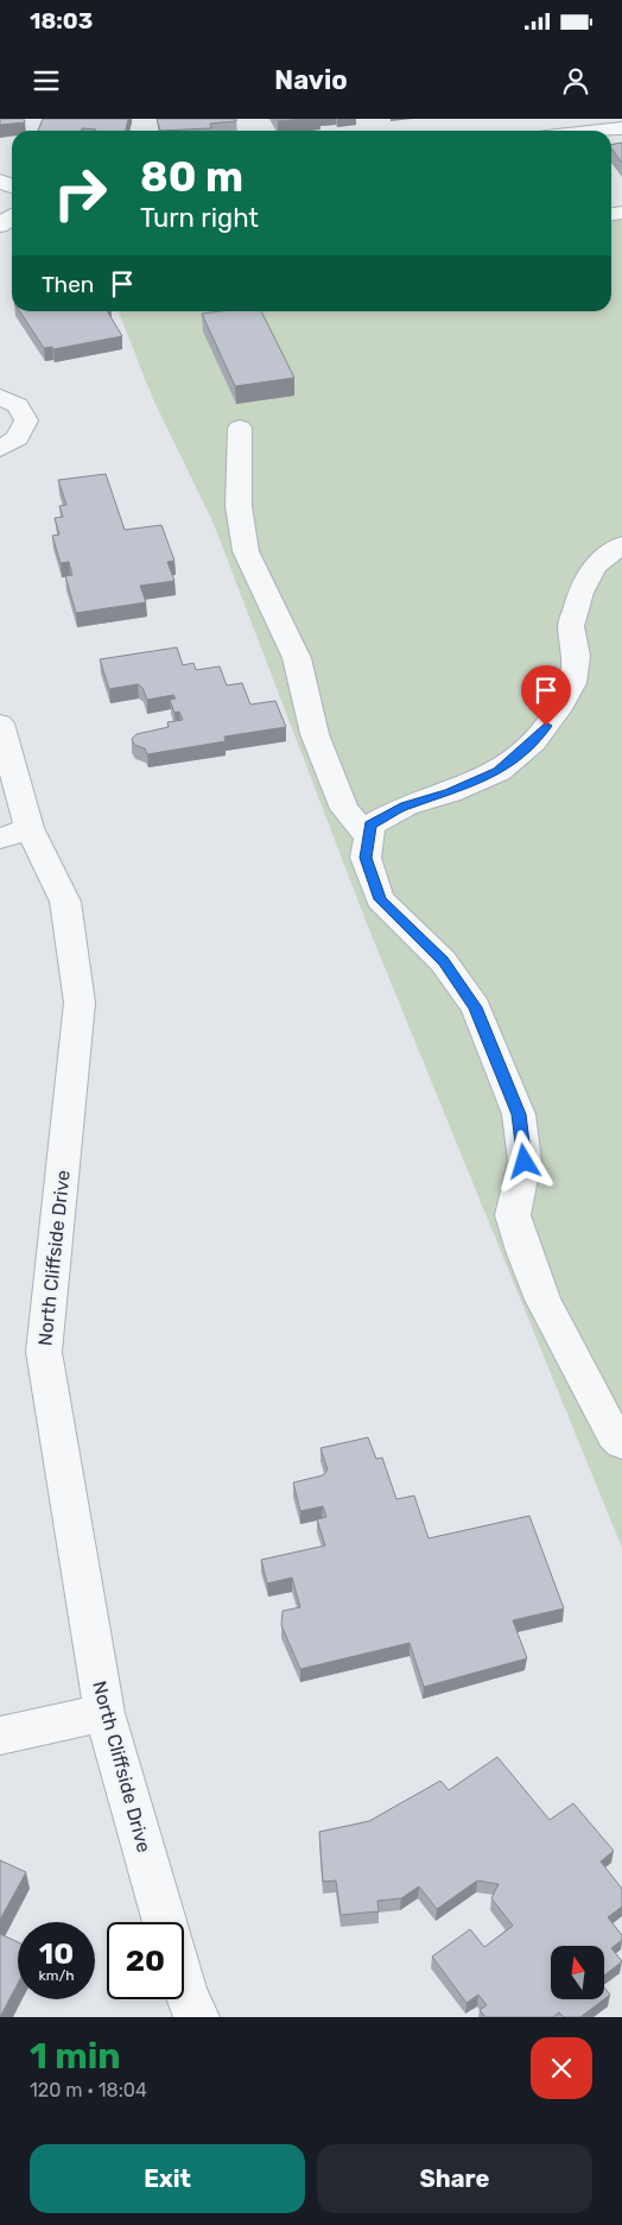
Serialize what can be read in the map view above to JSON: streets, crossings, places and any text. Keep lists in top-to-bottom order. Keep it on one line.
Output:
{"streets":{"street":["North Cliffside Drive"]},"north":"top","page":{"status":"18:03","header":"Navio","turn":["80 m","Turn right"],"then":"Then","speed":"10 km/h","limit":"20","heading":["1 min","120 m · 18:04"],"buttons":["Exit","Share"]}}
